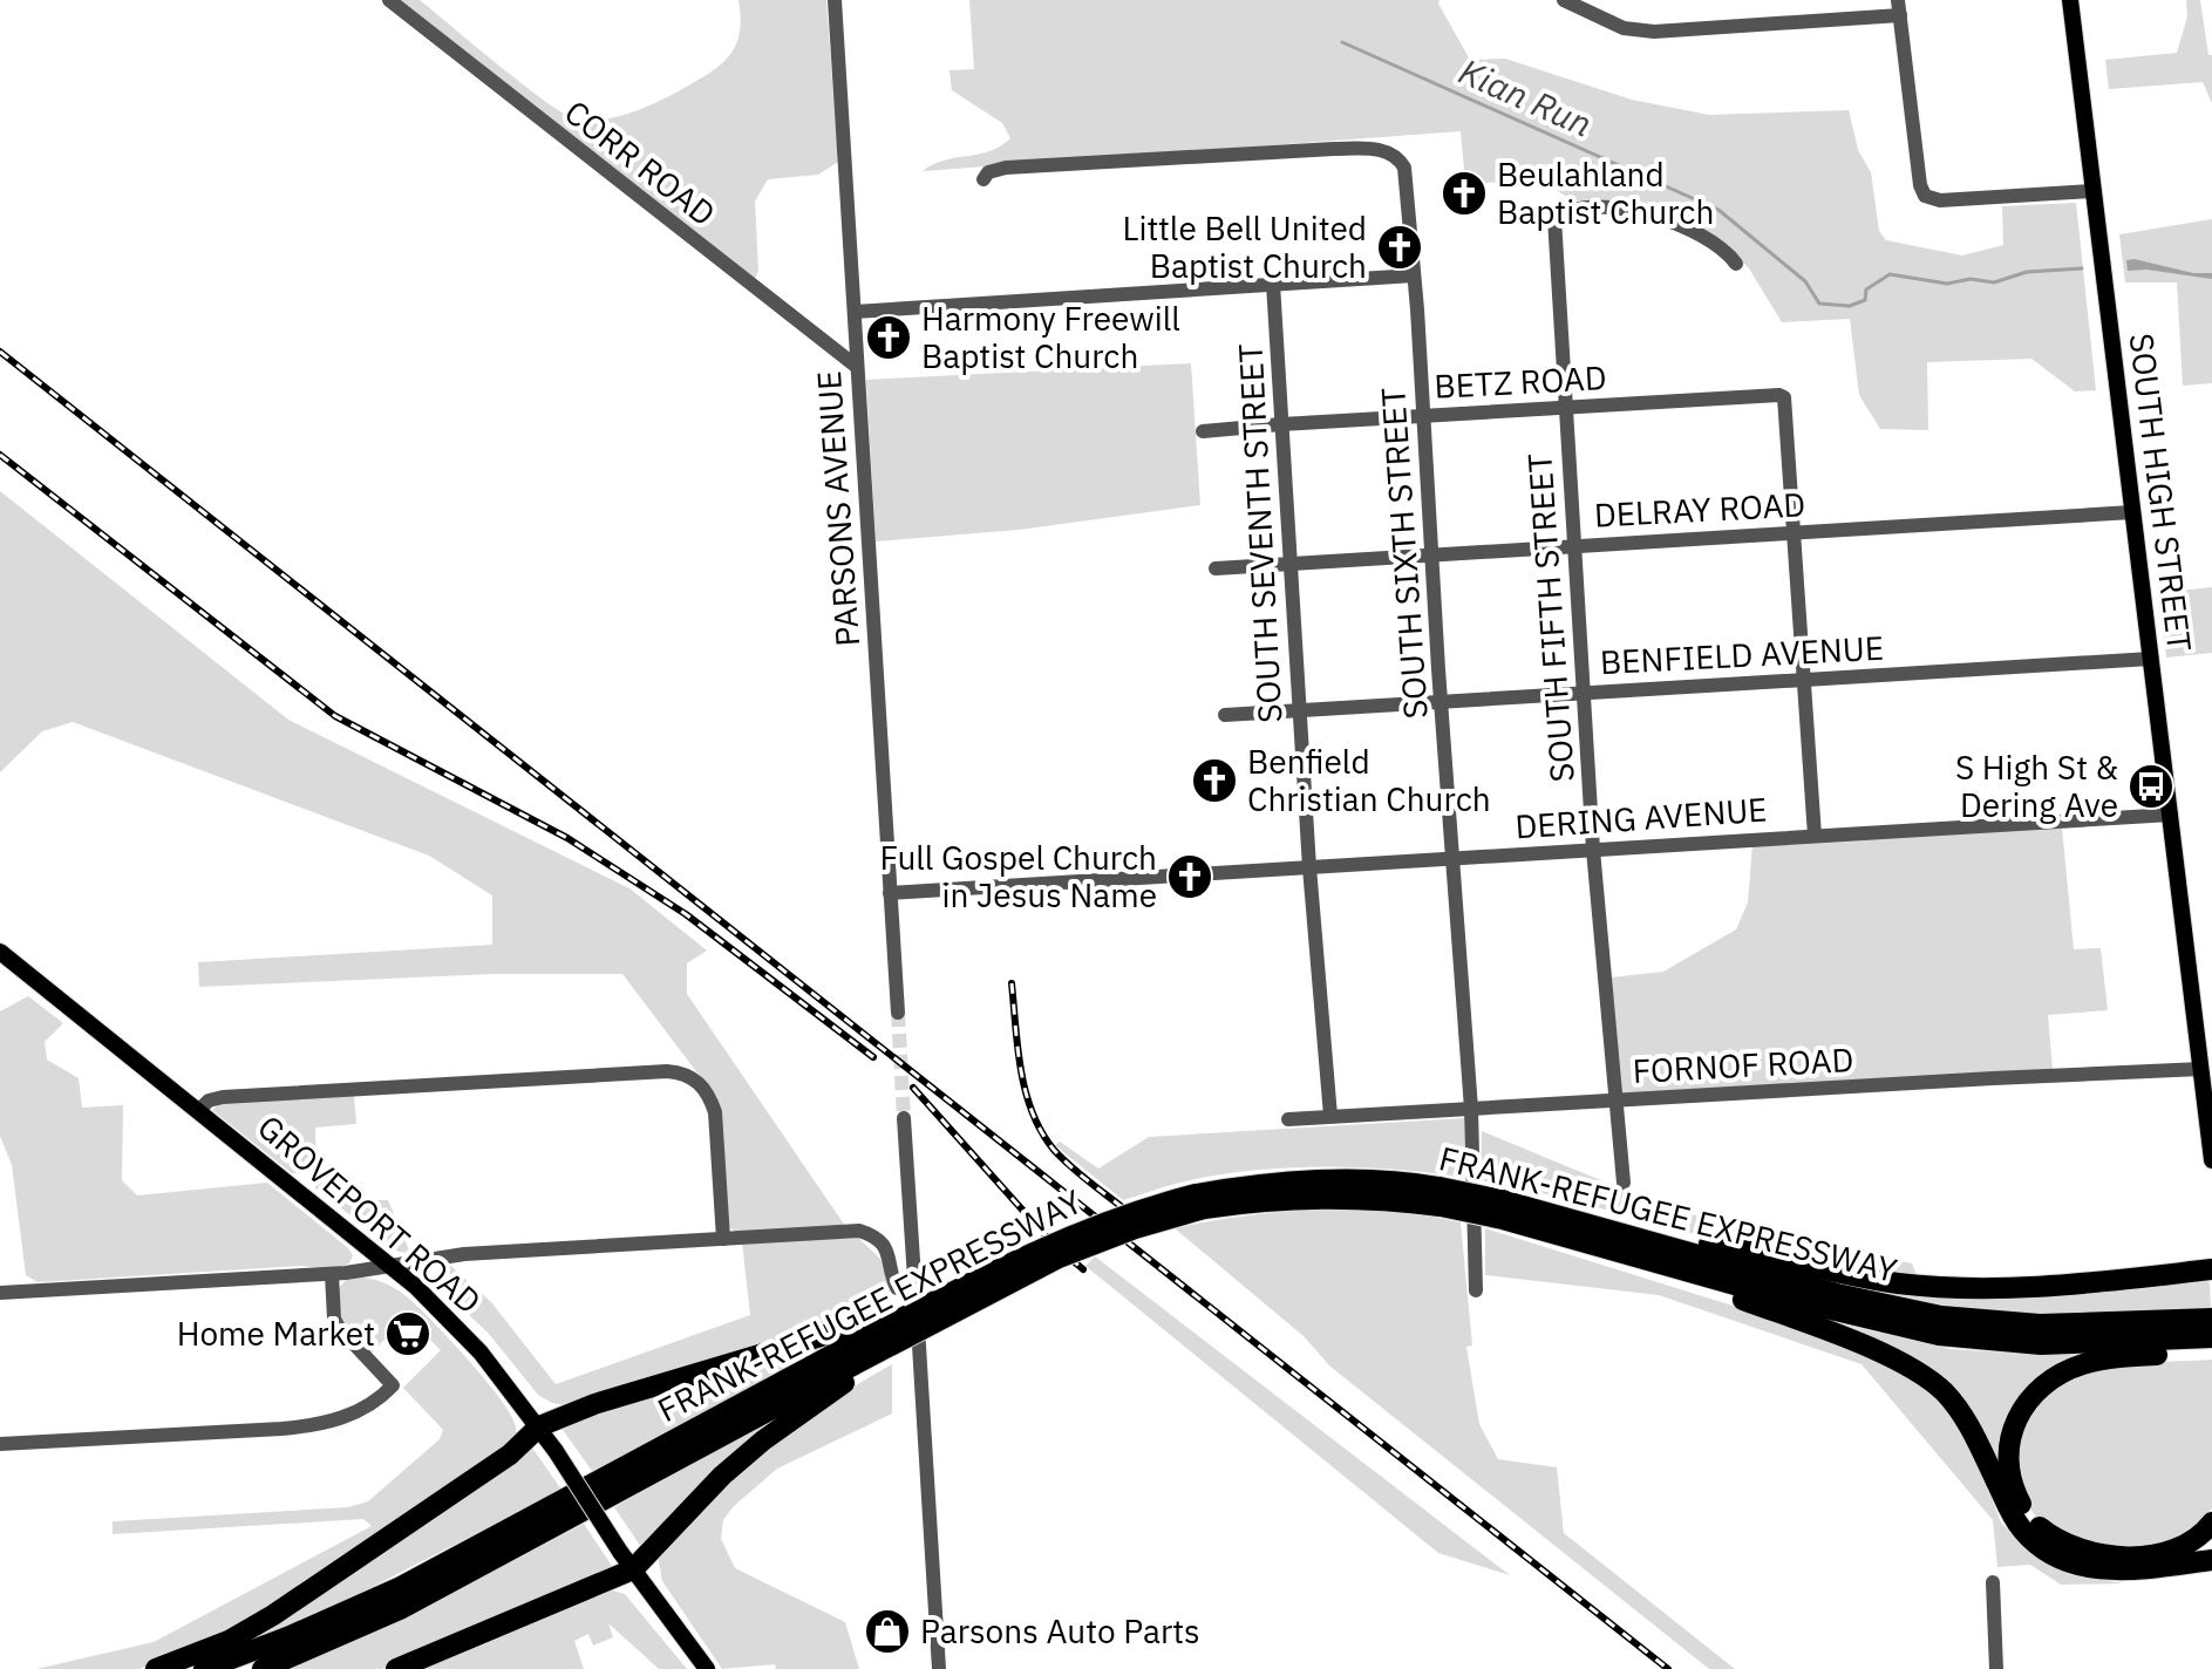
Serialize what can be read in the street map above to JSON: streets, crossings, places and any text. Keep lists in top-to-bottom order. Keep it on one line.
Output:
{"streets":{"highway":["FRANK-REFUGEE EXPRESSWAY"],"main road":["SOUTH HIGH STREET","GROVEPORT ROAD"],"street":["CORR ROAD","BETZ ROAD","PARSONS AVENUE","DELRAY ROAD","SOUTH SEVENTH STREET","SOUTH SIXTH STREET","SOUTH FIFTH STREET","BENFIELD AVENUE","DERING AVENUE","FORNOF ROAD"]},"crossings":[["CORR ROAD","PARSONS AVENUE"],["BETZ ROAD","DELRAY ROAD"],["BETZ ROAD","SOUTH SEVENTH STREET"],["BETZ ROAD","SOUTH SIXTH STREET"],["BETZ ROAD","SOUTH FIFTH STREET"],["SOUTH HIGH STREET","DELRAY ROAD"],["SOUTH HIGH STREET","BENFIELD AVENUE"],["SOUTH HIGH STREET","DERING AVENUE"],["SOUTH HIGH STREET","FORNOF ROAD"],["PARSONS AVENUE","DERING AVENUE"],["DELRAY ROAD","SOUTH SEVENTH STREET"],["DELRAY ROAD","SOUTH SIXTH STREET"],["DELRAY ROAD","SOUTH FIFTH STREET"],["SOUTH SEVENTH STREET","BENFIELD AVENUE"],["SOUTH SEVENTH STREET","DERING AVENUE"],["SOUTH SEVENTH STREET","FORNOF ROAD"],["SOUTH SIXTH STREET","BENFIELD AVENUE"],["SOUTH SIXTH STREET","DERING AVENUE"],["SOUTH SIXTH STREET","FORNOF ROAD"],["SOUTH FIFTH STREET","BENFIELD AVENUE"],["SOUTH FIFTH STREET","DERING AVENUE"],["SOUTH FIFTH STREET","FORNOF ROAD"]],"water":["Kian Run"],"places":{"church":["Beulahland Baptist Church","Little Bell United Baptist Church","Harmony Freewill Baptist Church","Benfield Christian Church","Full Gospel Church in Jesus Name"],"bus stop":["S High St & Dering Ave"],"supermarket":["Home Market"],"shop":["Parsons Auto Parts"]}}
